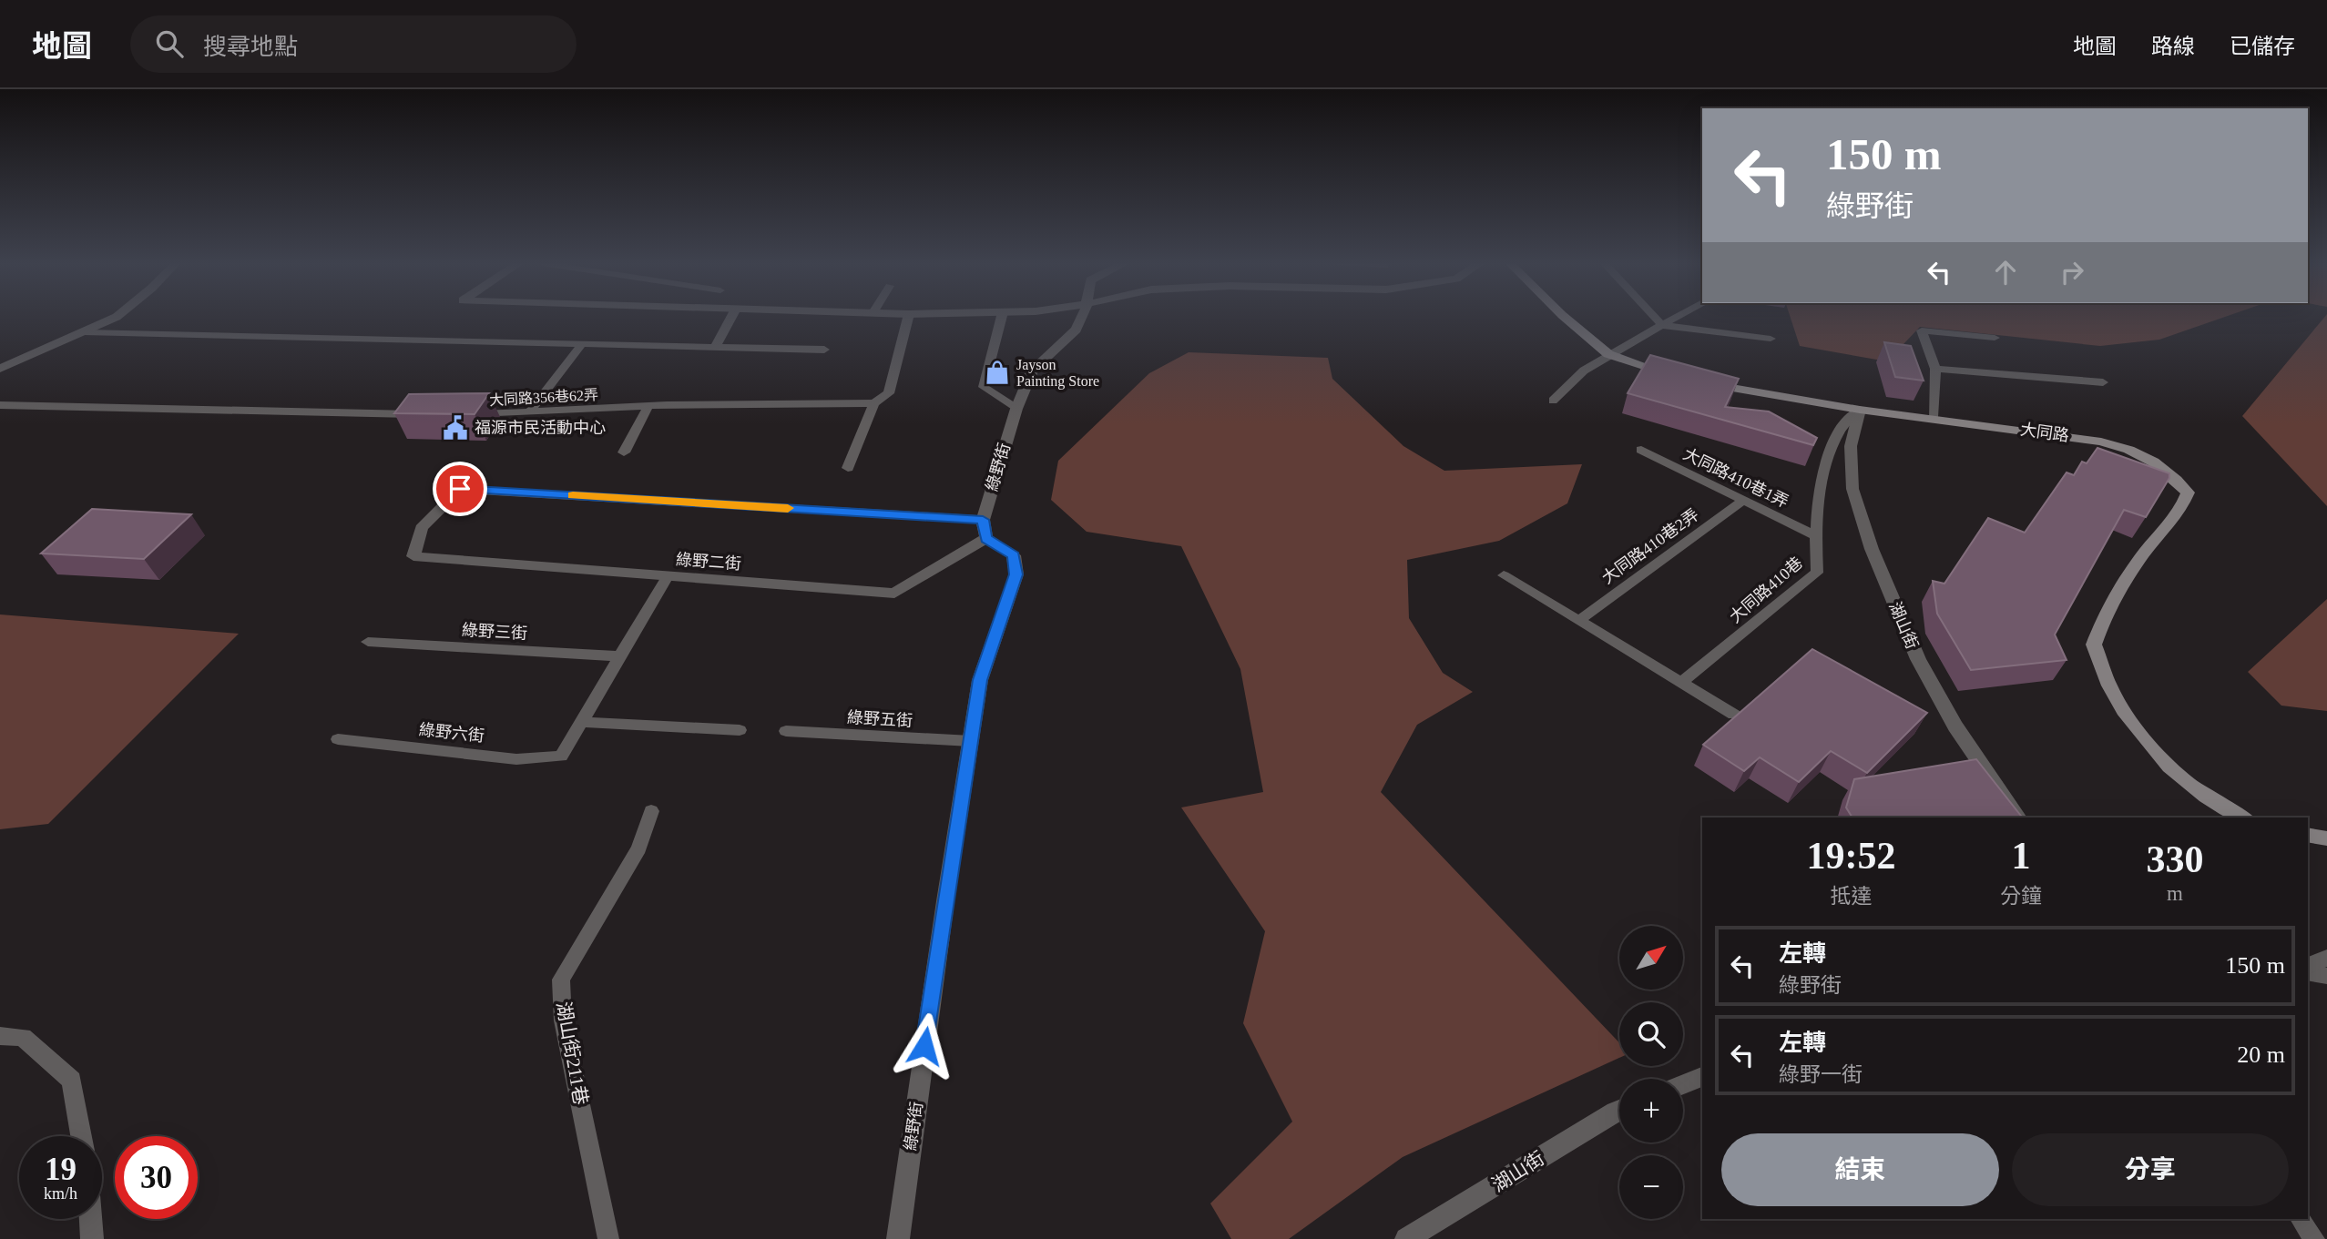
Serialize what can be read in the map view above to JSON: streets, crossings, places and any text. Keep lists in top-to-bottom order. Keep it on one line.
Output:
{"streets":{"street":["大同路","綠野街","綠野二街","湖山街"],"lane":["大同路356巷62弄","大同路410巷1弄","大同路410巷2弄","大同路410巷","綠野三街","綠野五街","綠野六街","湖山街211巷"]},"crossings":[["大同路","大同路410巷"],["大同路","湖山街"],["綠野街","綠野二街"],["綠野街","綠野五街"],["大同路410巷1弄","大同路410巷2弄"],["大同路410巷1弄","大同路410巷"],["大同路410巷","湖山街"]],"places":{"shop":["Jayson Painting Store"],"public building":["福源市民活動中心"]},"north":"top right","page":{"header":"地圖","search":"搜尋地點","nav":["地圖","路線","已儲存"],"turn":["150 m","綠野街"],"eta":["19:52","抵達","1","分鐘","330","m"],"map_buttons":["+","−"],"list":[{"name":"左轉","note":"綠野街","value":"150 m"},{"name":"左轉","note":"綠野一街","value":"20 m"}],"buttons":["結束","分享"],"speed":"19 km/h","limit":"30"}}
